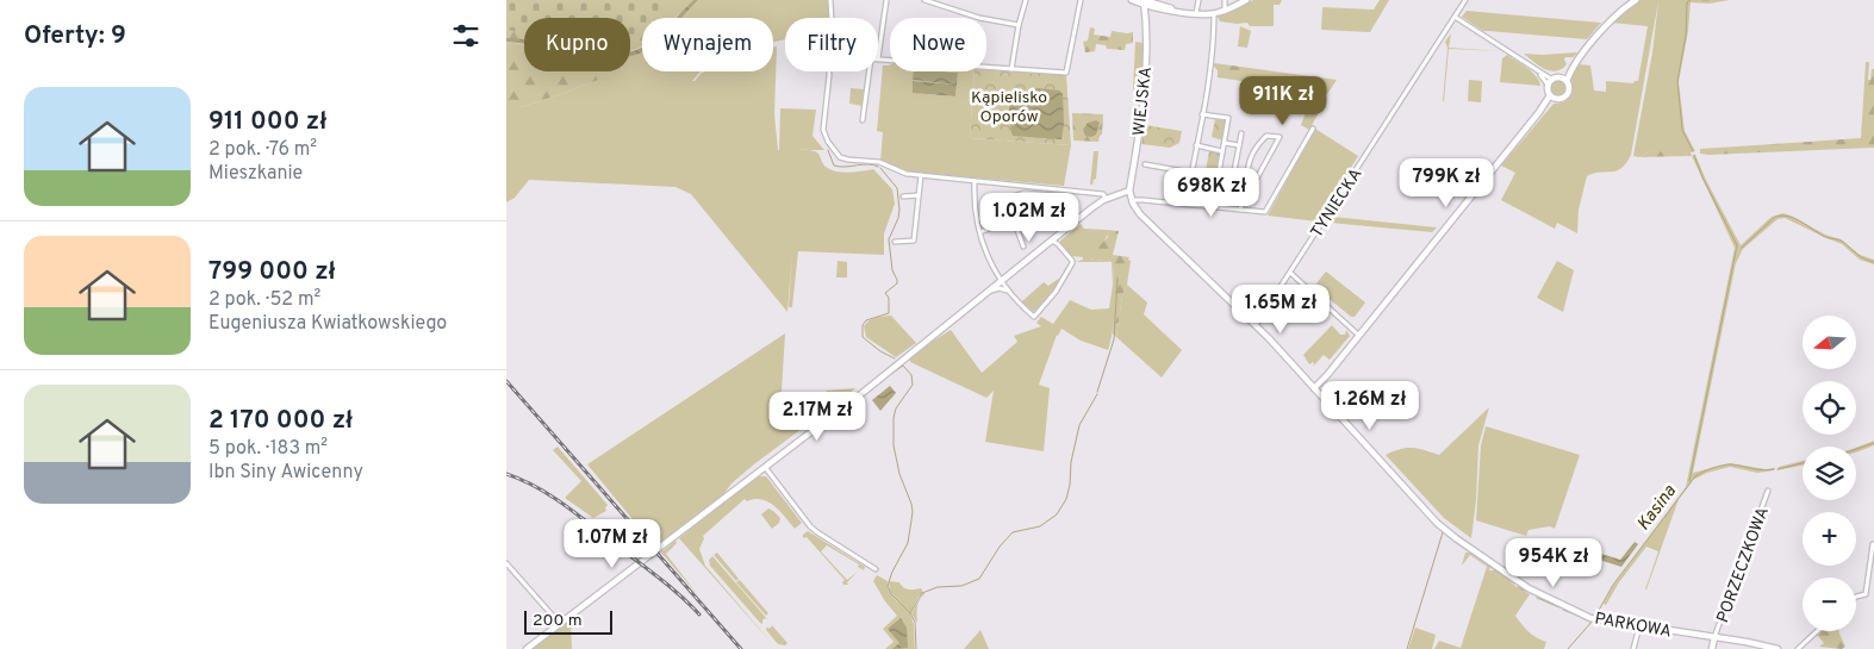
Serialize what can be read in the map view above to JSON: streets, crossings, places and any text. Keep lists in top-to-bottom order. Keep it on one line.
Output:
{"streets":{"main road":["WIEJSKA","PARKOWA"],"street":["TYNIECKA","PORZECZKOWA"]},"crossings":[["WIEJSKA","PARKOWA"],["TYNIECKA","PARKOWA"],["PORZECZKOWA","PARKOWA"]],"water":["Kasina"],"parks":["Kąpielisko Oporów"],"scale_bar":"200 m","north":"left","page":{"heading":"Oferty: 9","chip":["Kupno","Wynajem","Filtry","Nowe"],"list":[{"name":"911 000 zł","note":"2 pok. · 76 m² · Mieszkanie"},{"name":"799 000 zł","note":"2 pok. · 52 m² · Eugeniusza Kwiatkowskiego"},{"name":"2 170 000 zł","note":"5 pok. · 183 m² · Ibn Siny Awicenny"}],"price":["911K zł","799K zł","698K zł","1.02M zł","1.65M zł","1.26M zł","2.17M zł","1.07M zł","954K zł"],"map_buttons":["+","−"],"scale":"200 m"}}
